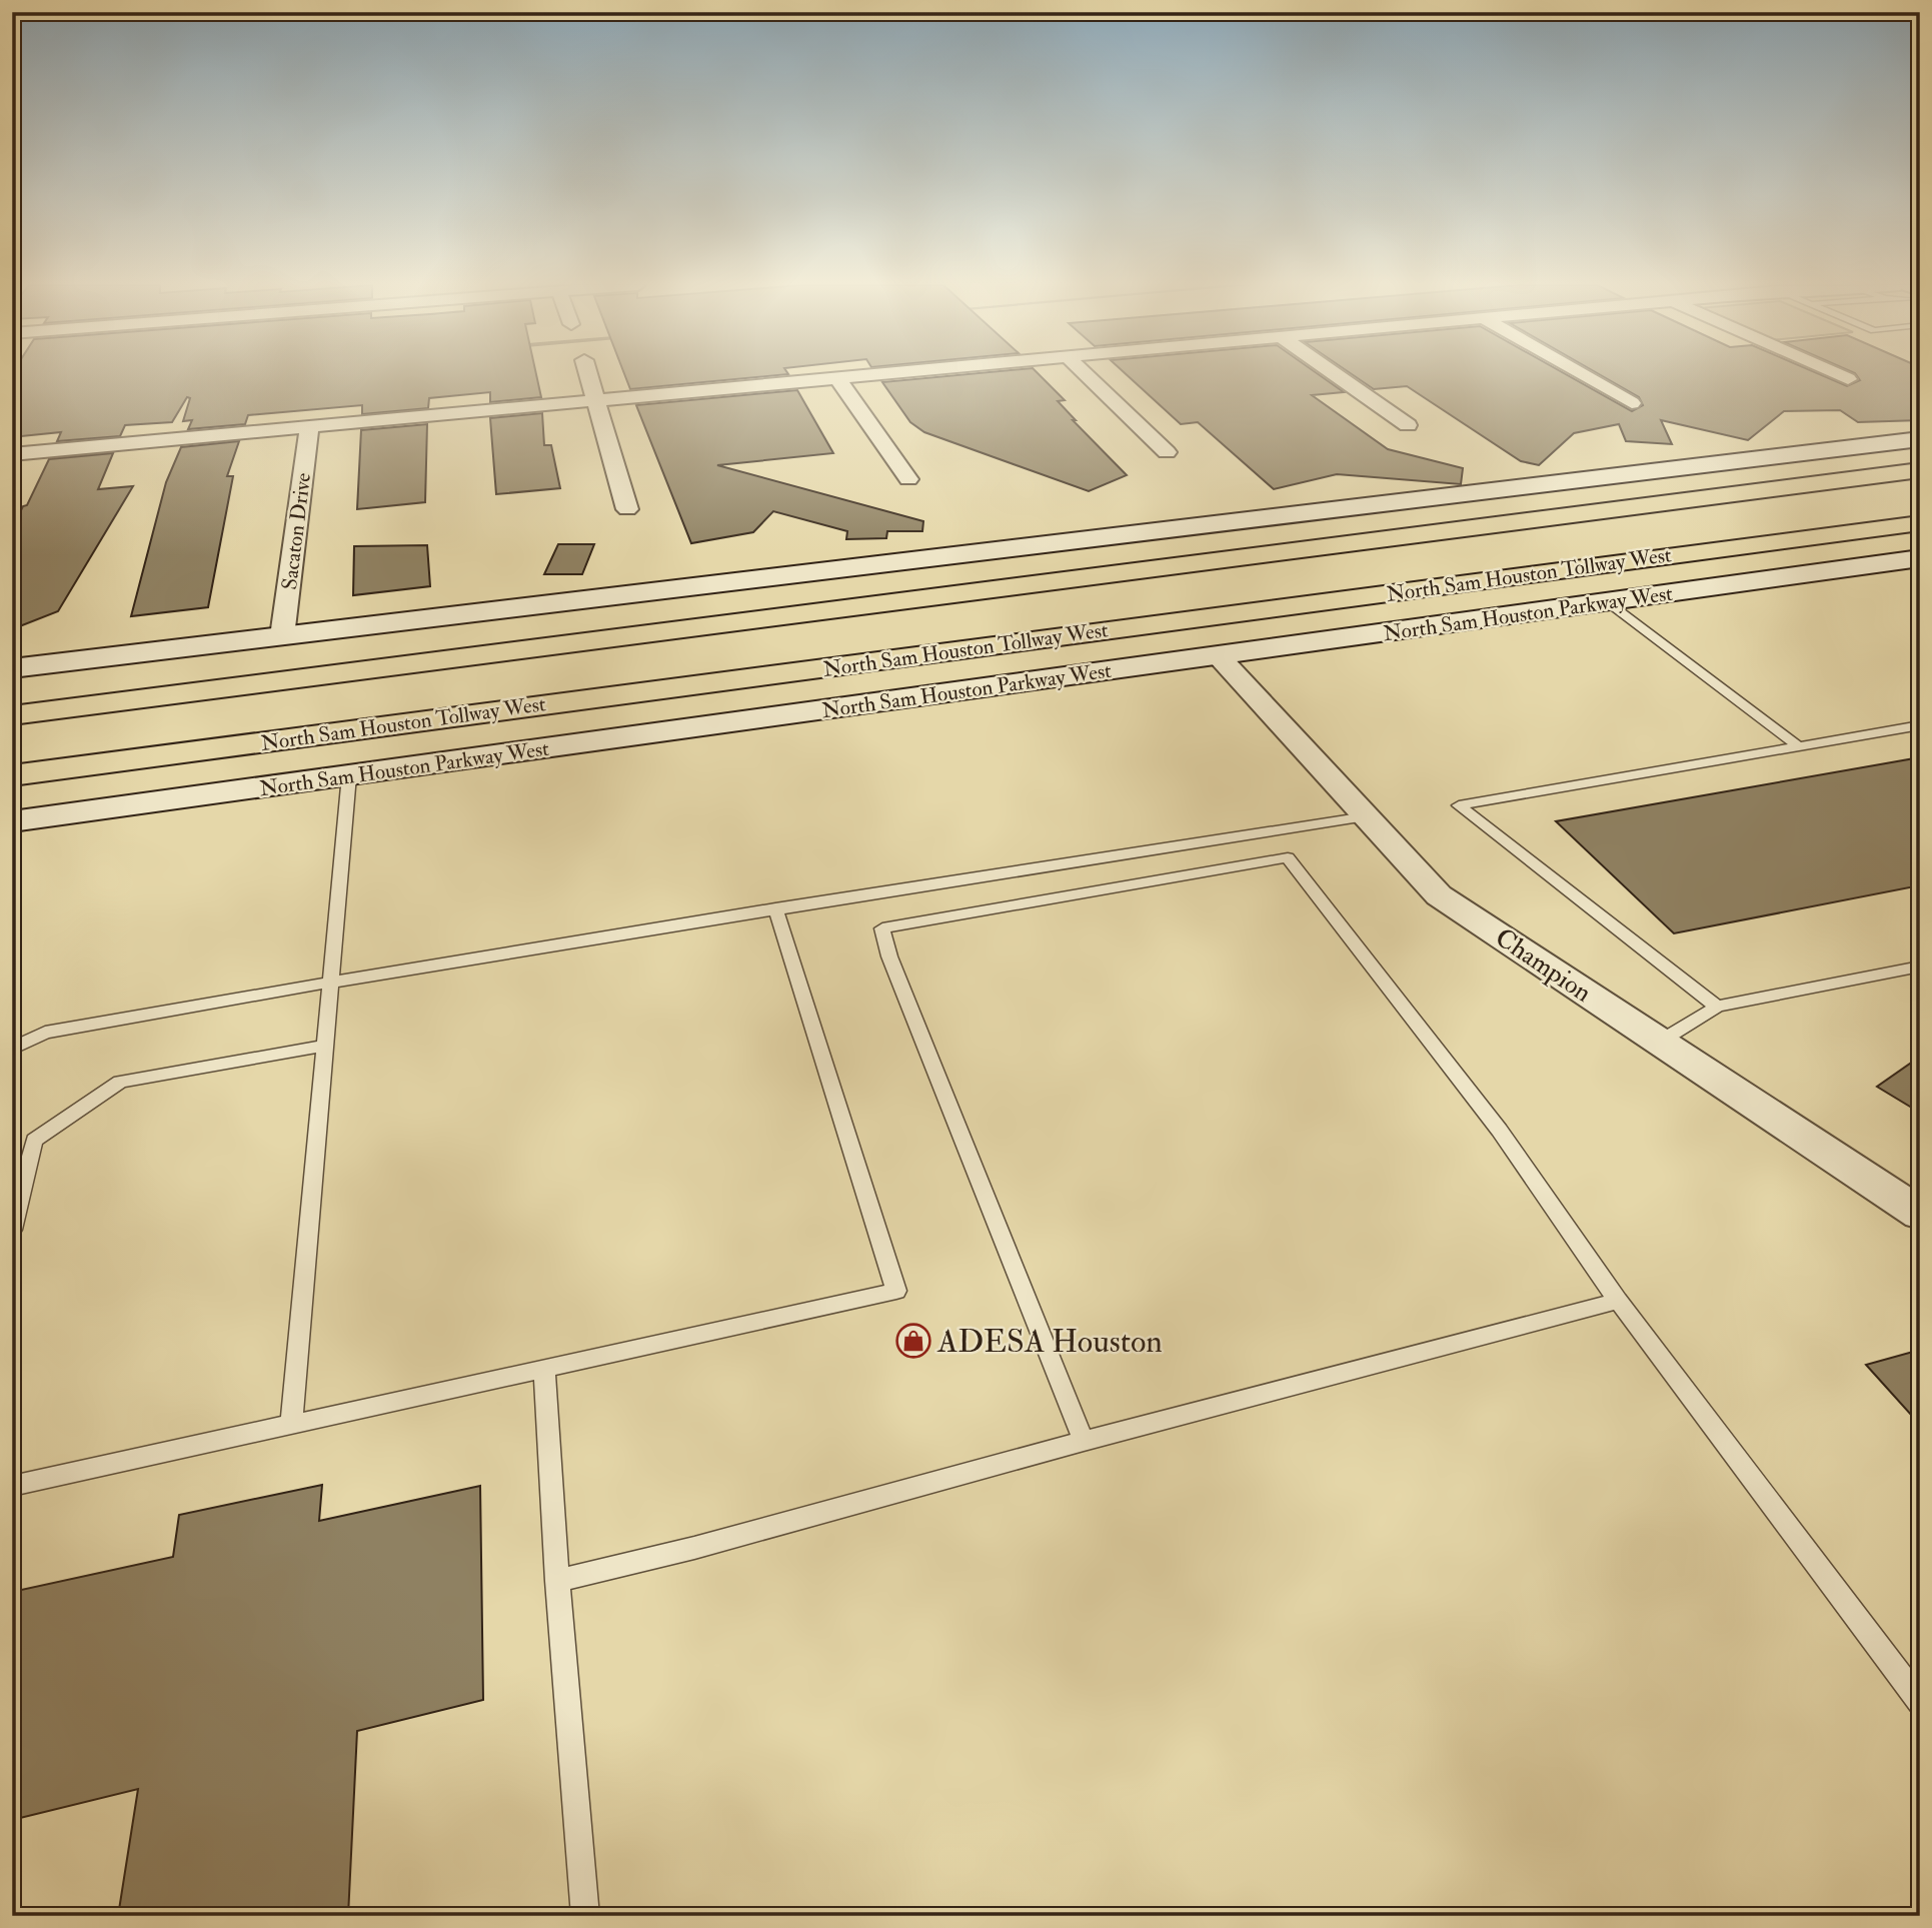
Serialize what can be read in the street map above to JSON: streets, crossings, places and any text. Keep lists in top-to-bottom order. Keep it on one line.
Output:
{"streets":{"highway":["North Sam Houston Tollway West"],"main road":["North Sam Houston Parkway West"],"street":["Sacaton Drive","Champion"]},"crossings":[["North Sam Houston Parkway West","Champion"]],"places":{"shop":["ADESA Houston"]}}
